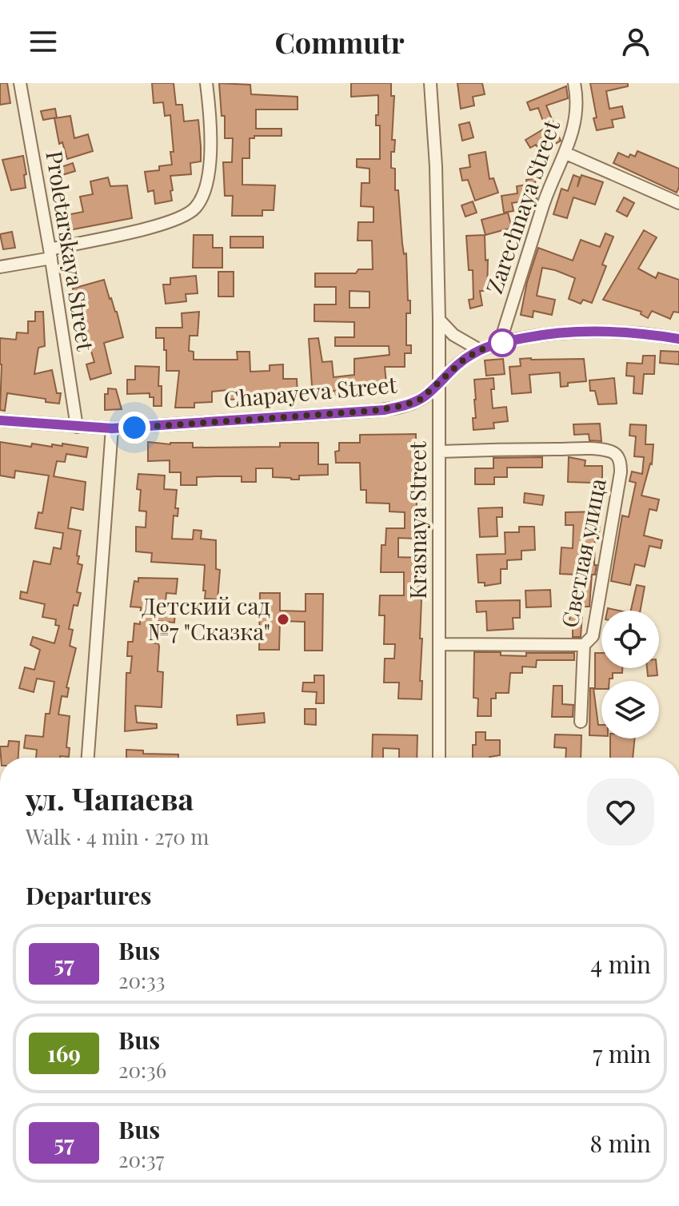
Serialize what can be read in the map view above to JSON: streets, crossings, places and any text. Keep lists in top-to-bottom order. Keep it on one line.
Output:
{"streets":{"street":["Zarechnaya Street","Proletarskaya Street","Chapayeva Street","Krasnaya Street","Светлая улица"]},"crossings":[["Zarechnaya Street","Chapayeva Street"],["Proletarskaya Street","Chapayeva Street"],["Chapayeva Street","Krasnaya Street"],["Krasnaya Street","Светлая улица"]],"places":["Детский сад №7 \"Сказка\""],"lines":["bus line 57"],"page":{"header":"Commutr","heading":[["ул. Чапаева","Walk · 4 min · 270 m"],"Departures"],"list":[{"mark":"57","name":"Bus","note":"20:33","value":"4 min"},{"mark":"169","name":"Bus","note":"20:36","value":"7 min"},{"mark":"57","name":"Bus","note":"20:37","value":"8 min"}]}}
